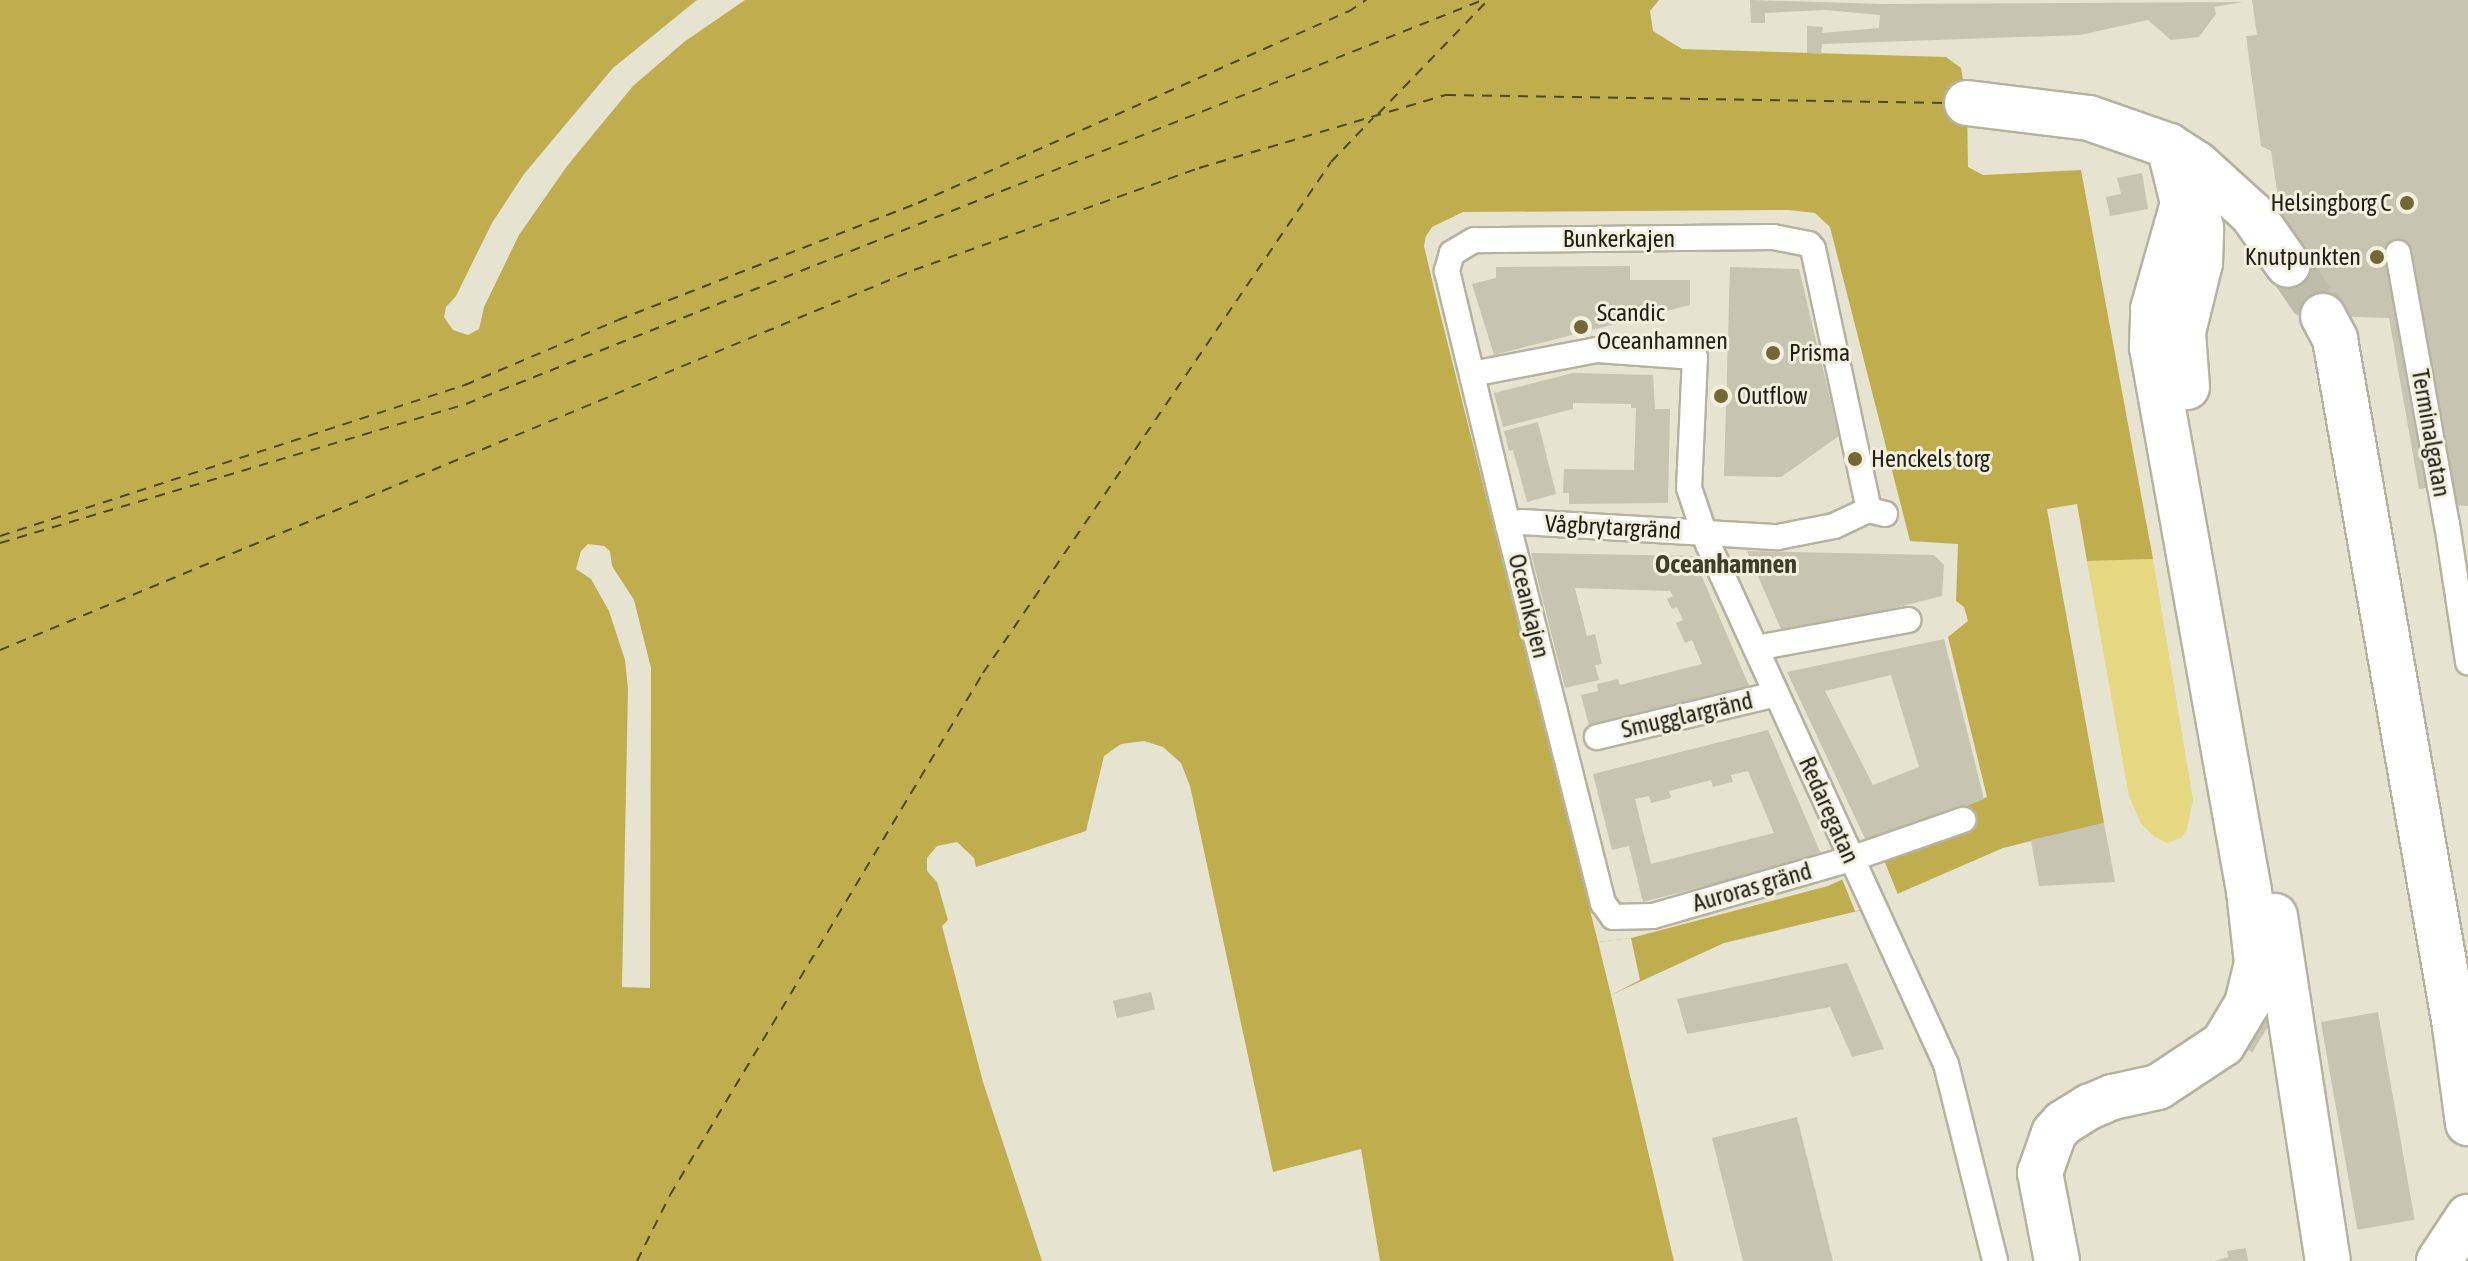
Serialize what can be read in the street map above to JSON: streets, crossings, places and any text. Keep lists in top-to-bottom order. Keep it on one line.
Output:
{"streets":{"street":["Bunkerkajen","Terminalgatan","Vågbrytargränd","Oceankajen","Smugglargränd","Redaregatan","Auroras gränd"]},"crossings":[["Bunkerkajen","Vågbrytargränd"],["Bunkerkajen","Oceankajen"],["Bunkerkajen","Redaregatan"],["Vågbrytargränd","Oceankajen"],["Vågbrytargränd","Redaregatan"],["Oceankajen","Redaregatan"],["Oceankajen","Auroras gränd"],["Smugglargränd","Redaregatan"],["Redaregatan","Auroras gränd"]],"districts":["Oceanhamnen"],"places":["Helsingborg C","Knutpunkten","Scandic Oceanhamnen","Prisma","Outflow","Henckels torg"]}
